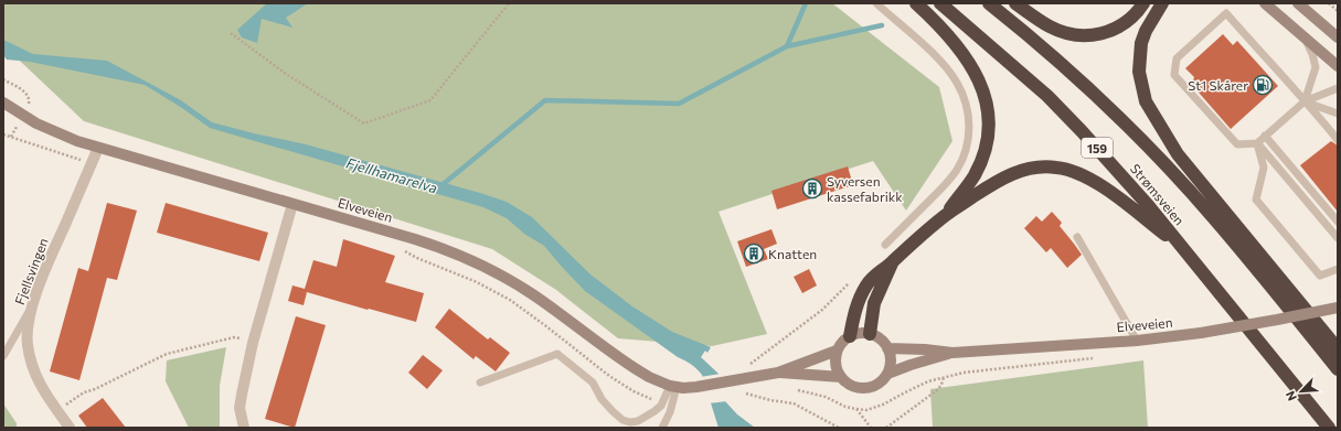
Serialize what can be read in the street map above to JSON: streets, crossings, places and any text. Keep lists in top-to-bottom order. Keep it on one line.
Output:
{"streets":{"highway":["159","Strømsveien"],"main road":["Elveveien"],"street":["Fjellsvingen"]},"crossings":[["Elveveien","Fjellsvingen"]],"water":["Fjellhamarelva"],"places":{"fuel station":["St1 Skårer"],"building":["Syversen kassefabrikk","Knatten"]},"north":"bottom left"}
